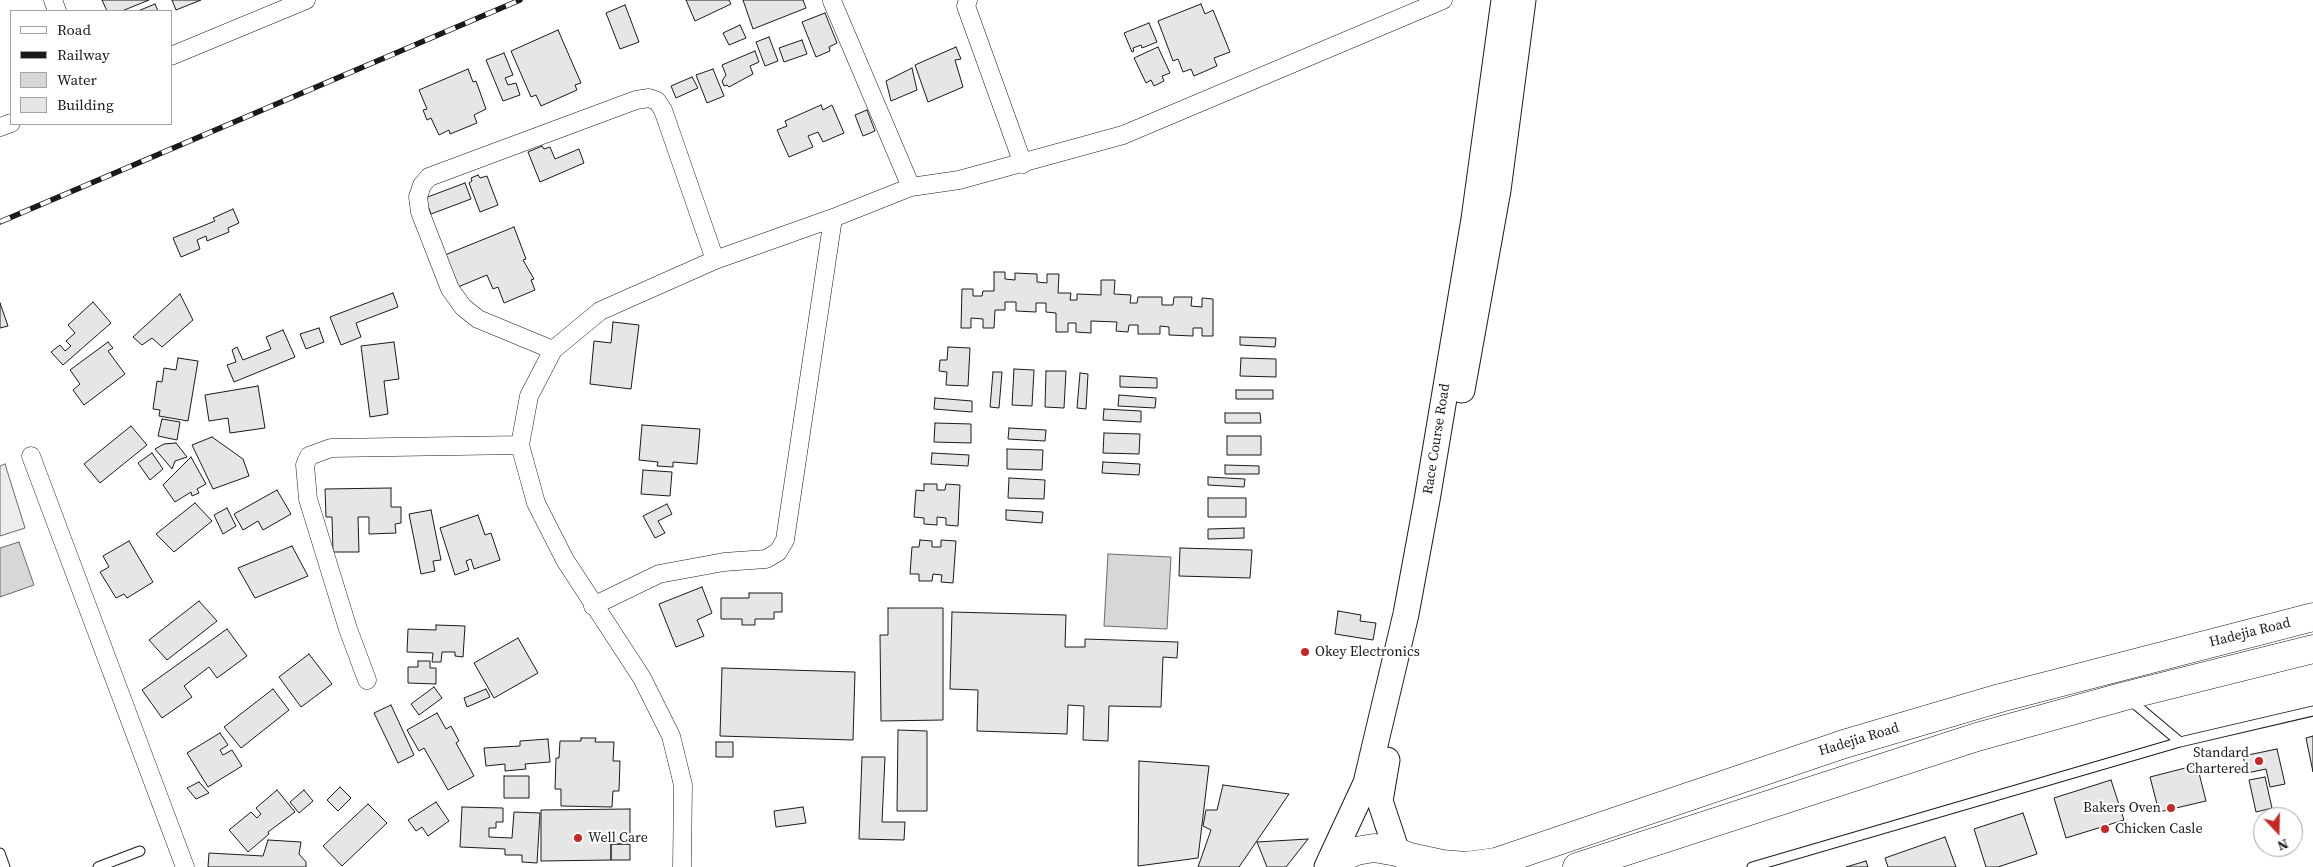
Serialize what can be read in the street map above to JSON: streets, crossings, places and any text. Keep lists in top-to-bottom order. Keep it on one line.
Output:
{"streets":{"main road":["Hadejia Road"],"street":["Race Course Road"]},"crossings":[["Race Course Road","Hadejia Road"]],"places":["Okey Electronics","Standard Chartered","Bakers Oven","Chicken Casle","Well Care"],"legend":["Road","Railway","Water","Building"],"north":"bottom"}
